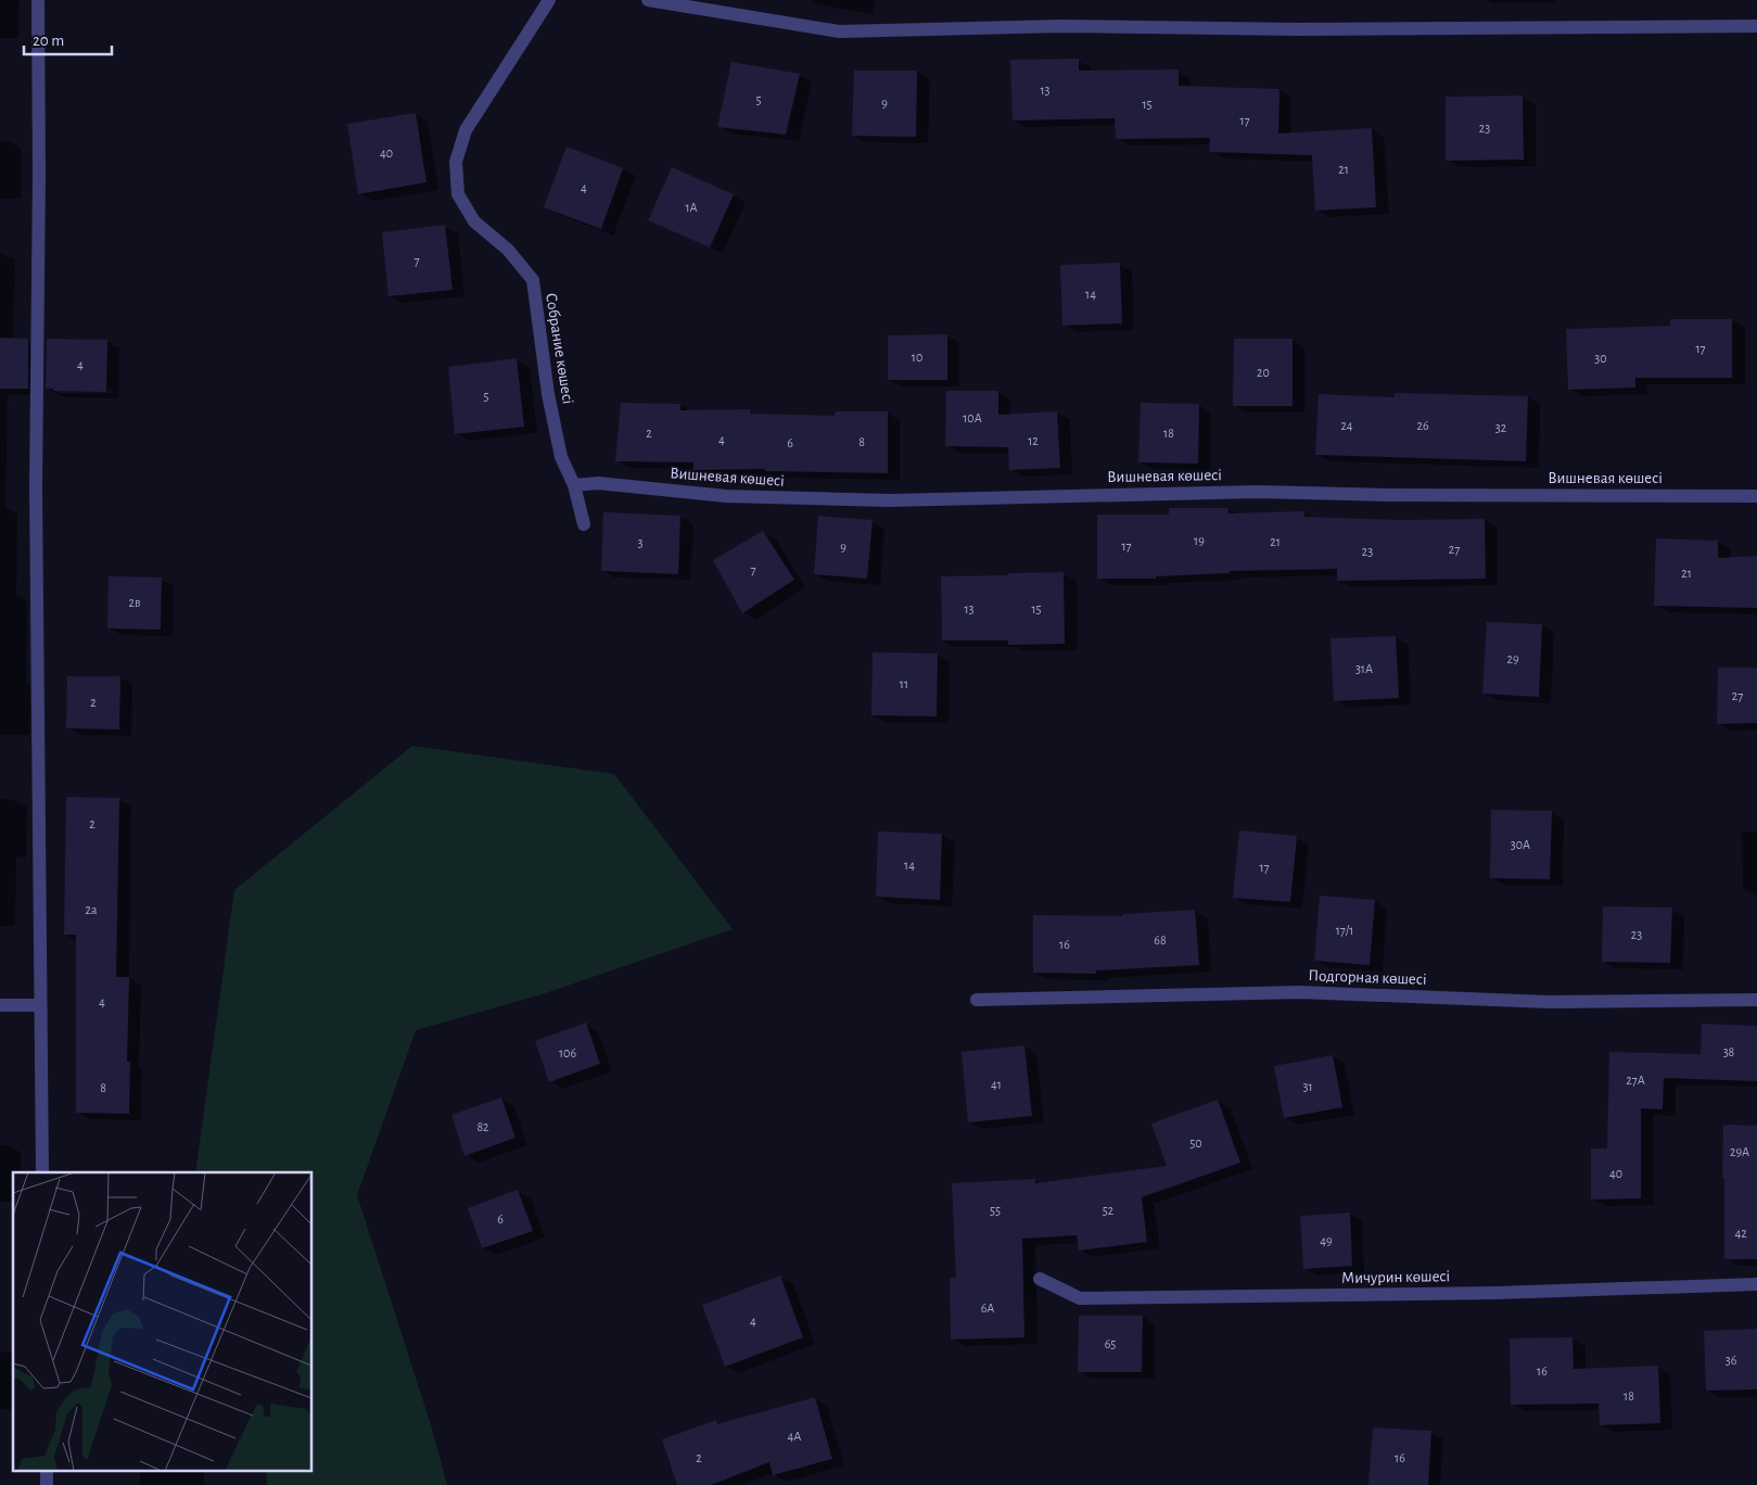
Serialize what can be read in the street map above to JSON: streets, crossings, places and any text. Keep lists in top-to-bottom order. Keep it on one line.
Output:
{"streets":{"street":["Собрание көшесі","Вишневая көшесі","Подгорная көшесі","Мичурин көшесі"]},"crossings":[["Собрание көшесі","Вишневая көшесі"]],"house_numbers":["13","5","9","15","17","23","40","21","4","1А","7","14","17","10","30","4","20","5","10А","24","26","32","2","18","4","12","8","6","19","21","3","17","9","27","23","7","21","2в","13","15","29","31А","11","27","2","2","30А","14","17","2а","17/1","23","68","16","4","38","106","27А","41","31","8","82","50","29А","40","55","52","6","42","49","6А","4","65","36","16","18","4А","2","16"],"scale_bar":"20 m"}
